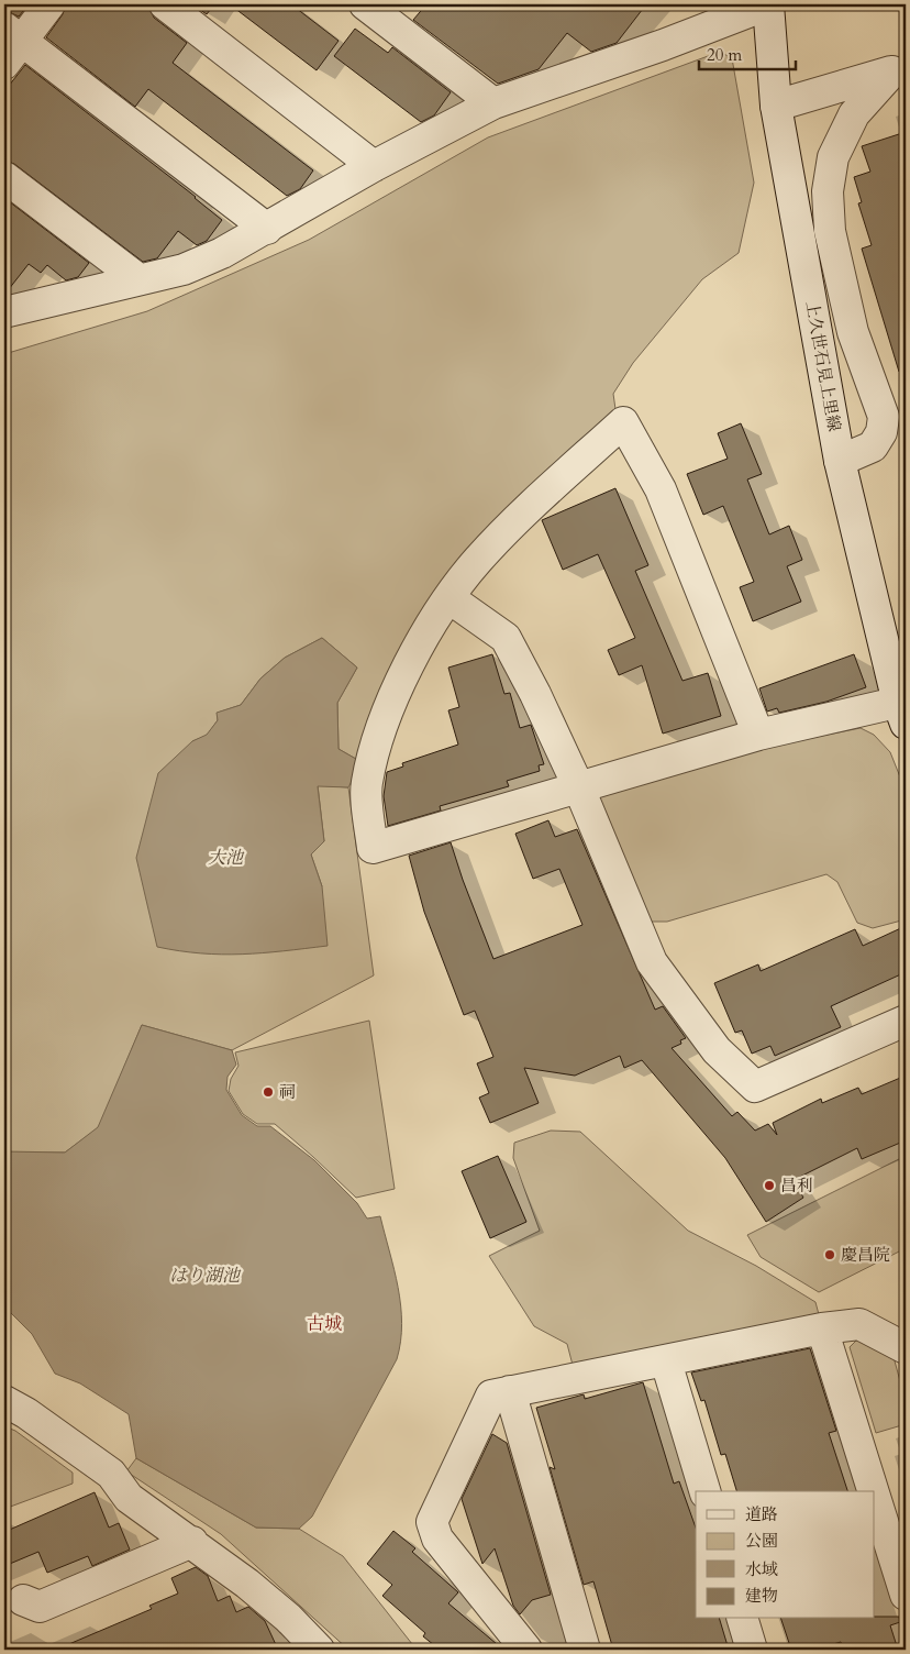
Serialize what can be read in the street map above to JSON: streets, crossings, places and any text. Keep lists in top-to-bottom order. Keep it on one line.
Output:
{"streets":{"street":["上久世石見上里線"]},"districts":["古城"],"water":["大池","はり湖池"],"places":["祠","昌利","慶昌院"],"legend":["道路","公園","水域","建物"],"scale_bar":"20 m"}
